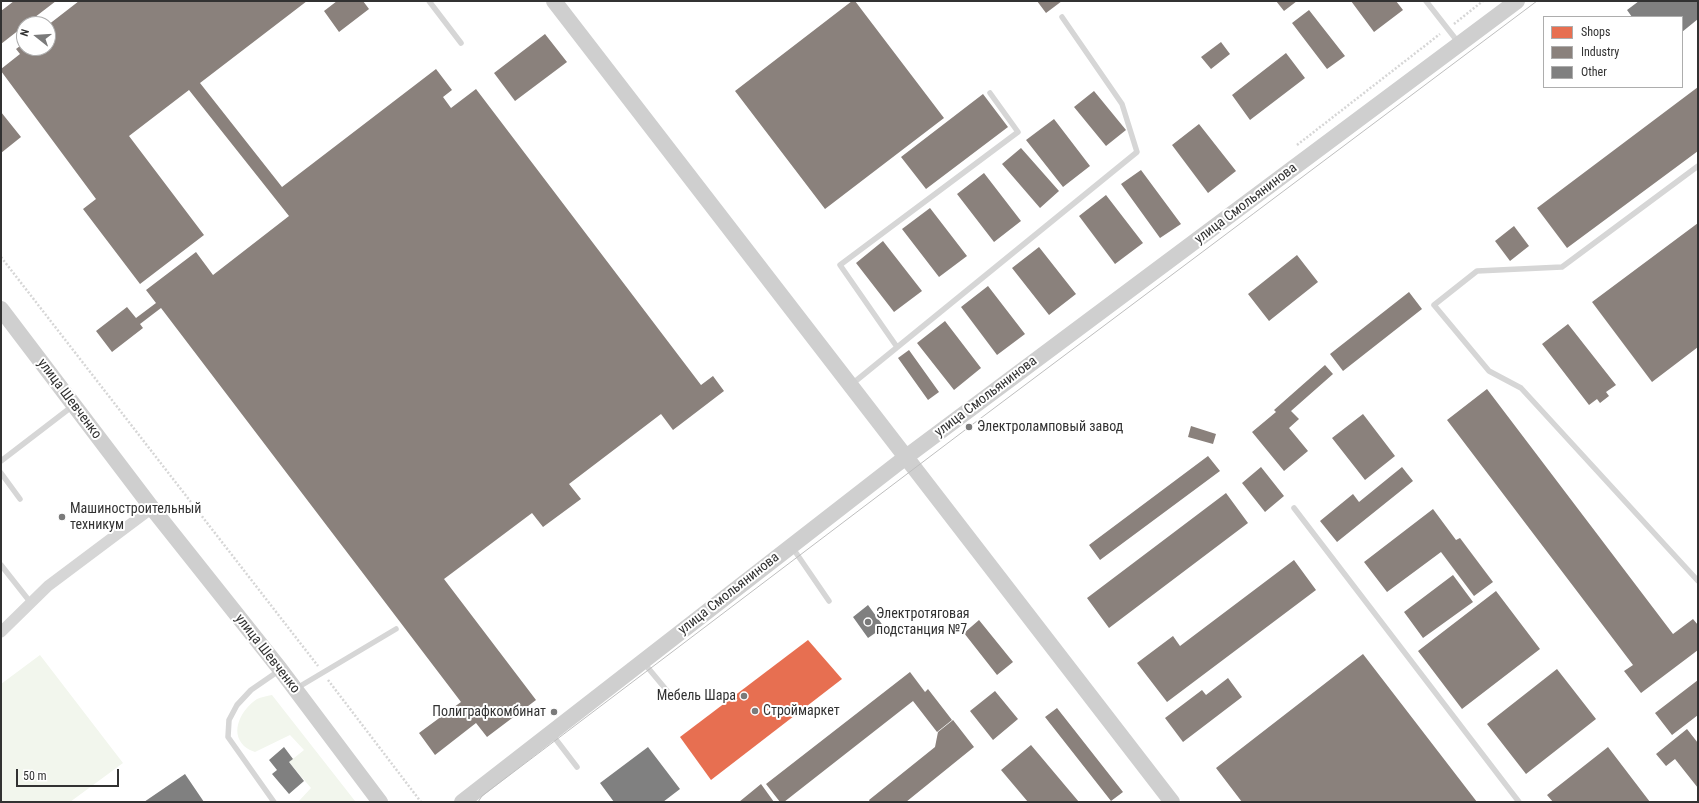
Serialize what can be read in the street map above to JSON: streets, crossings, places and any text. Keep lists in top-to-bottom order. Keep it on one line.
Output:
{"streets":{"street":["улица Смольянинова","улица Шевченко"]},"places":["Электроламповый завод","Машиностроительный техникум","Электротяговая подстанция №7","Мебель Шара","Строймаркет","Полиграфкомбинат"],"legend":["Shops","Industry","Other"],"scale_bar":"50 m","north":"left"}
